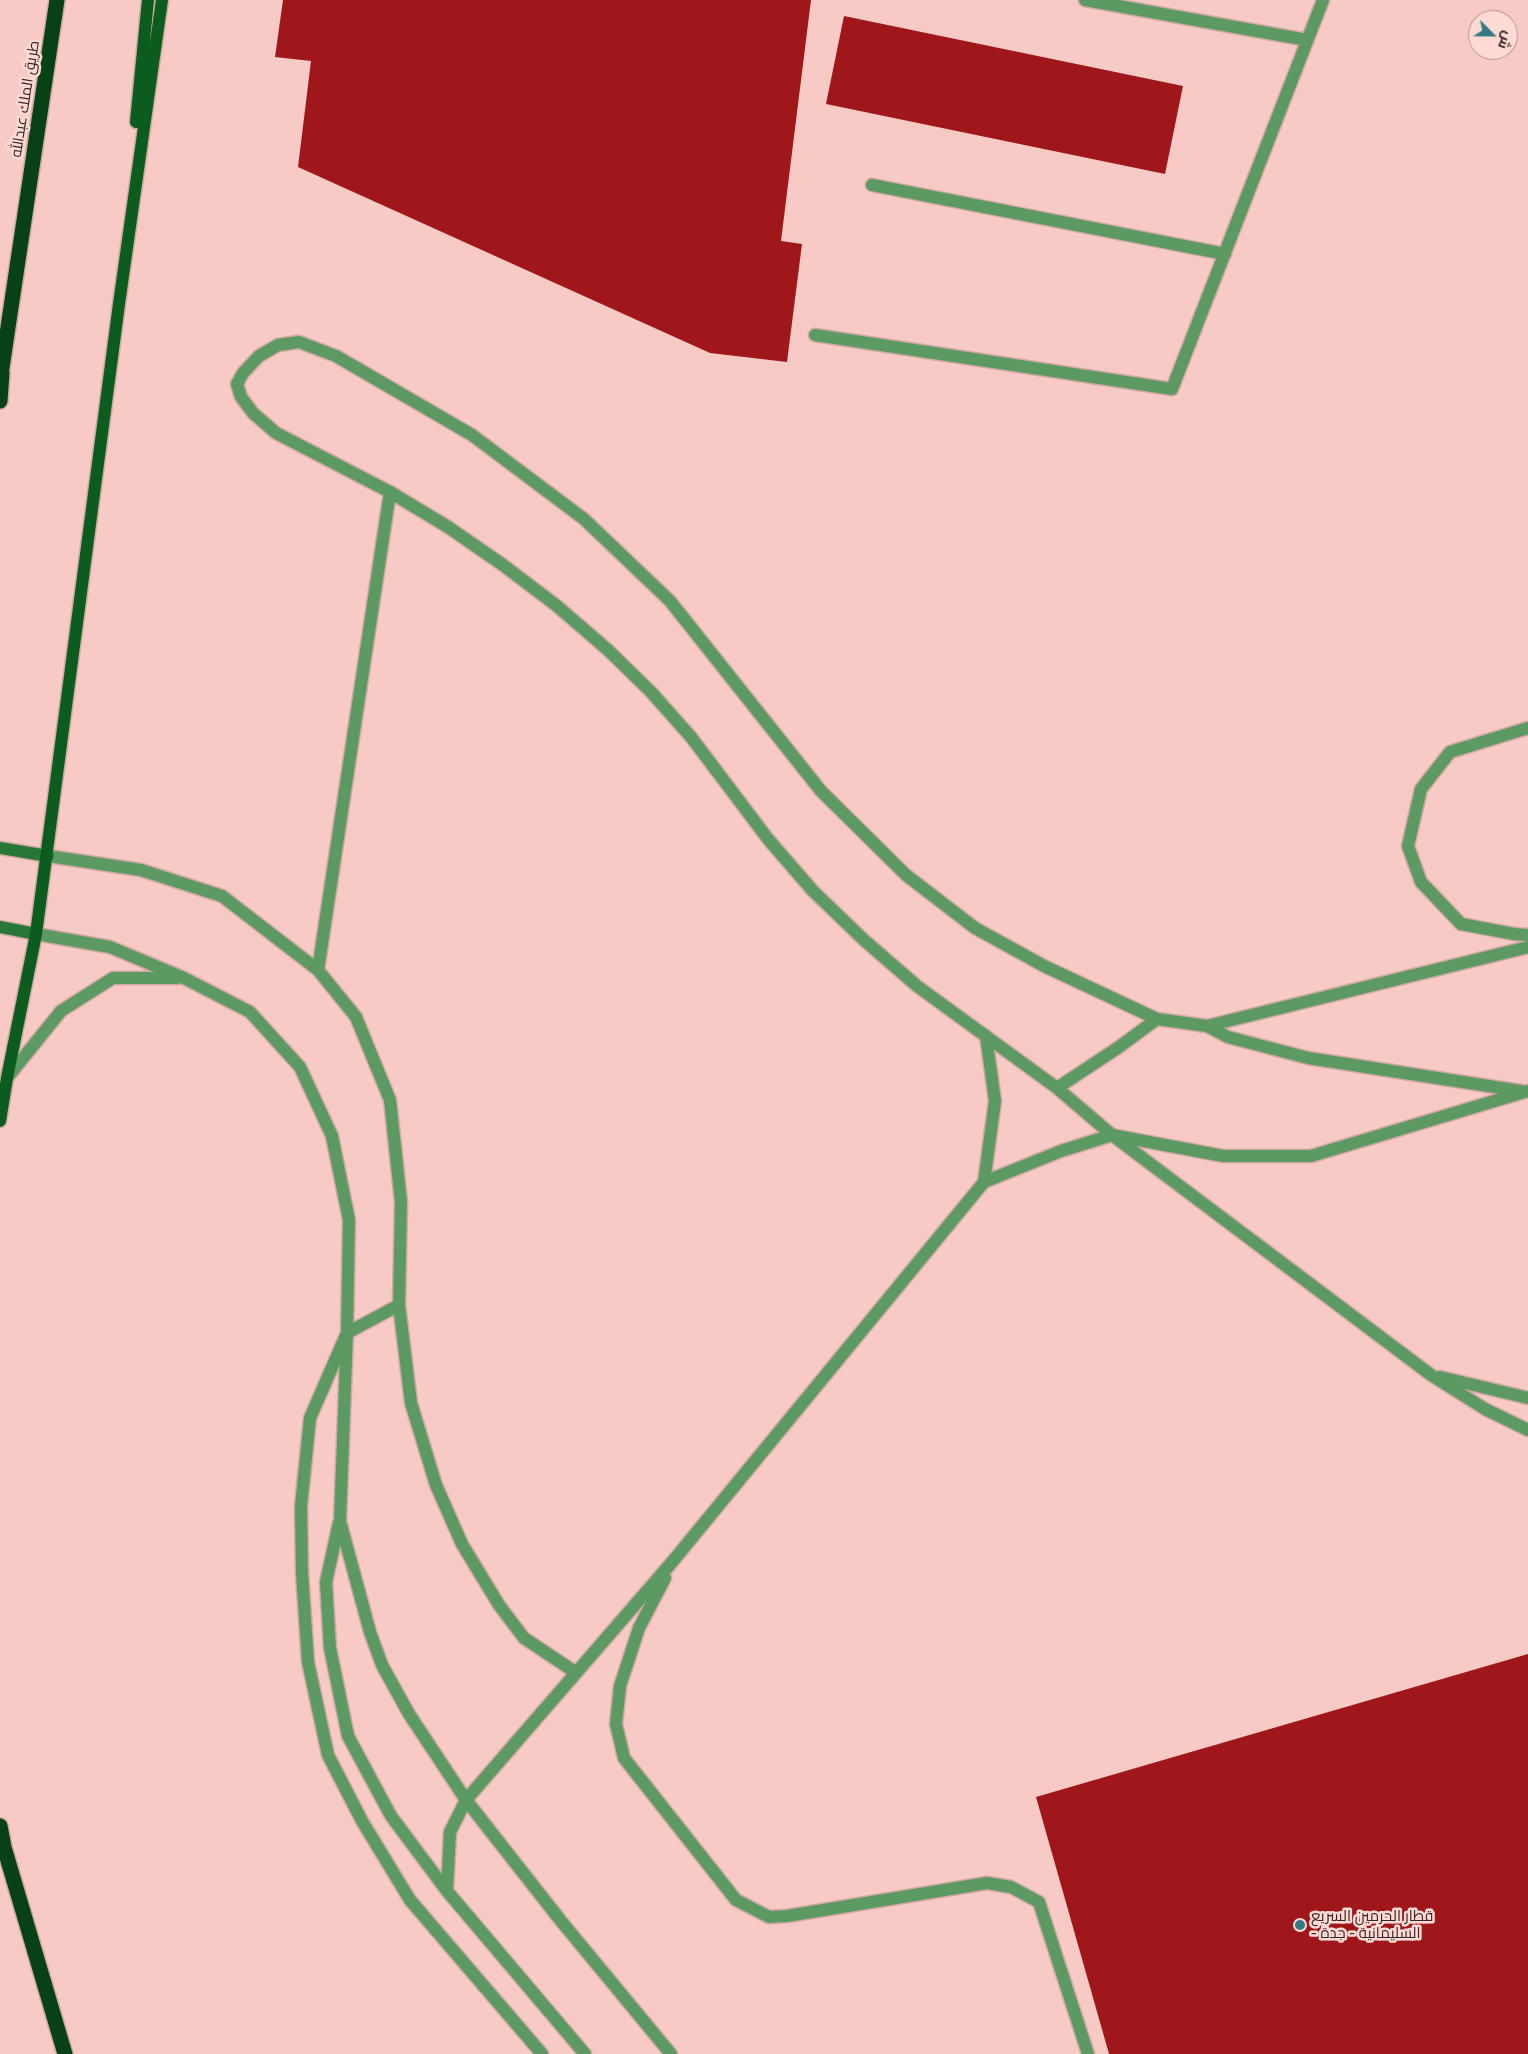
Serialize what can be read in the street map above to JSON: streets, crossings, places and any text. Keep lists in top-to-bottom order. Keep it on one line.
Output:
{"streets":{"highway":["طريق الملك عبدالله"]},"places":["قطار الحرمين السريع - السليمانية - جدة"],"north":"bottom right"}
